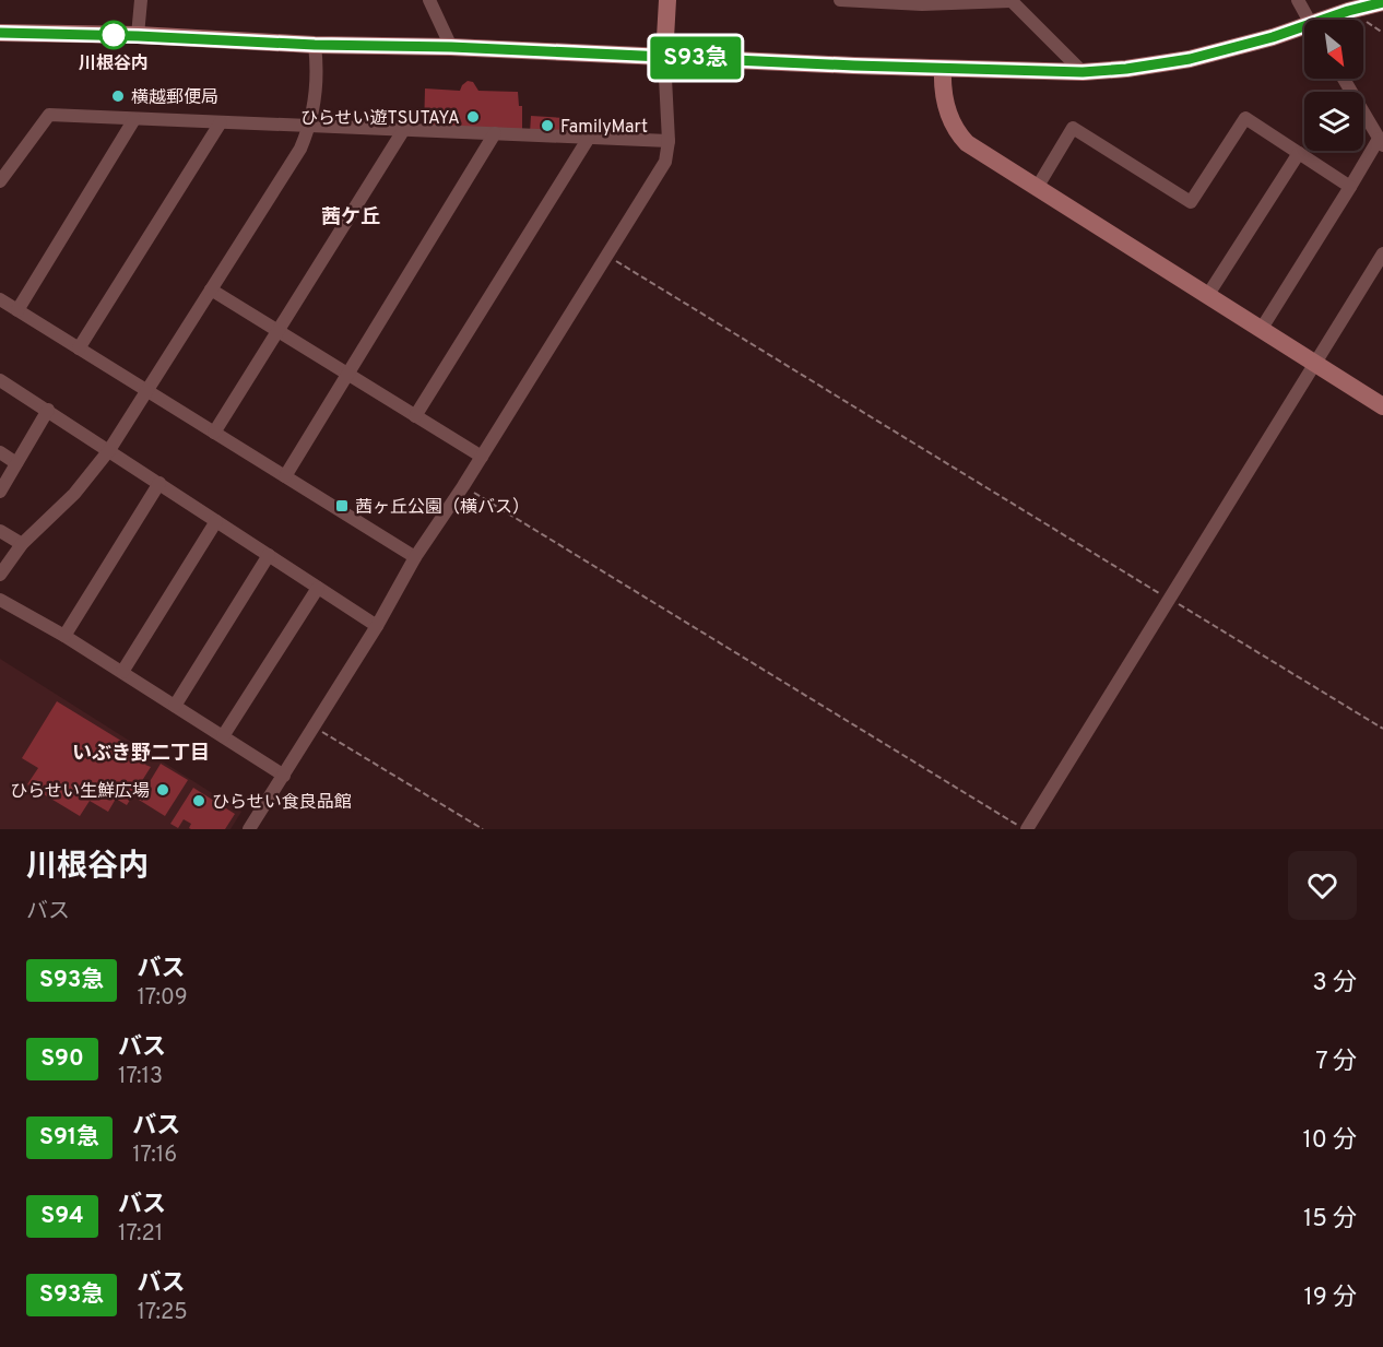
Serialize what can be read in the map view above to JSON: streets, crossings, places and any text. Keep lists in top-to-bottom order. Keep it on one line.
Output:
{"districts":["茜ケ丘","いぶき野二丁目"],"places":{"other":["川根谷内","横越郵便局","ひらせい遊TSUTAYA","FamilyMart","ひらせい生鮮広場","ひらせい食良品館"],"transit":["茜ヶ丘公園（横バス）"]},"lines":["bus line S93急"],"north":"bottom right","page":{"on_map":"S93急","heading":["川根谷内","バス"],"list":[{"mark":"S93急","name":"バス","note":"17:09","value":"3 分"},{"mark":"S90","name":"バス","note":"17:13","value":"7 分"},{"mark":"S91急","name":"バス","note":"17:16","value":"10 分"},{"mark":"S94","name":"バス","note":"17:21","value":"15 分"},{"mark":"S93急","name":"バス","note":"17:25","value":"19 分"}]}}
